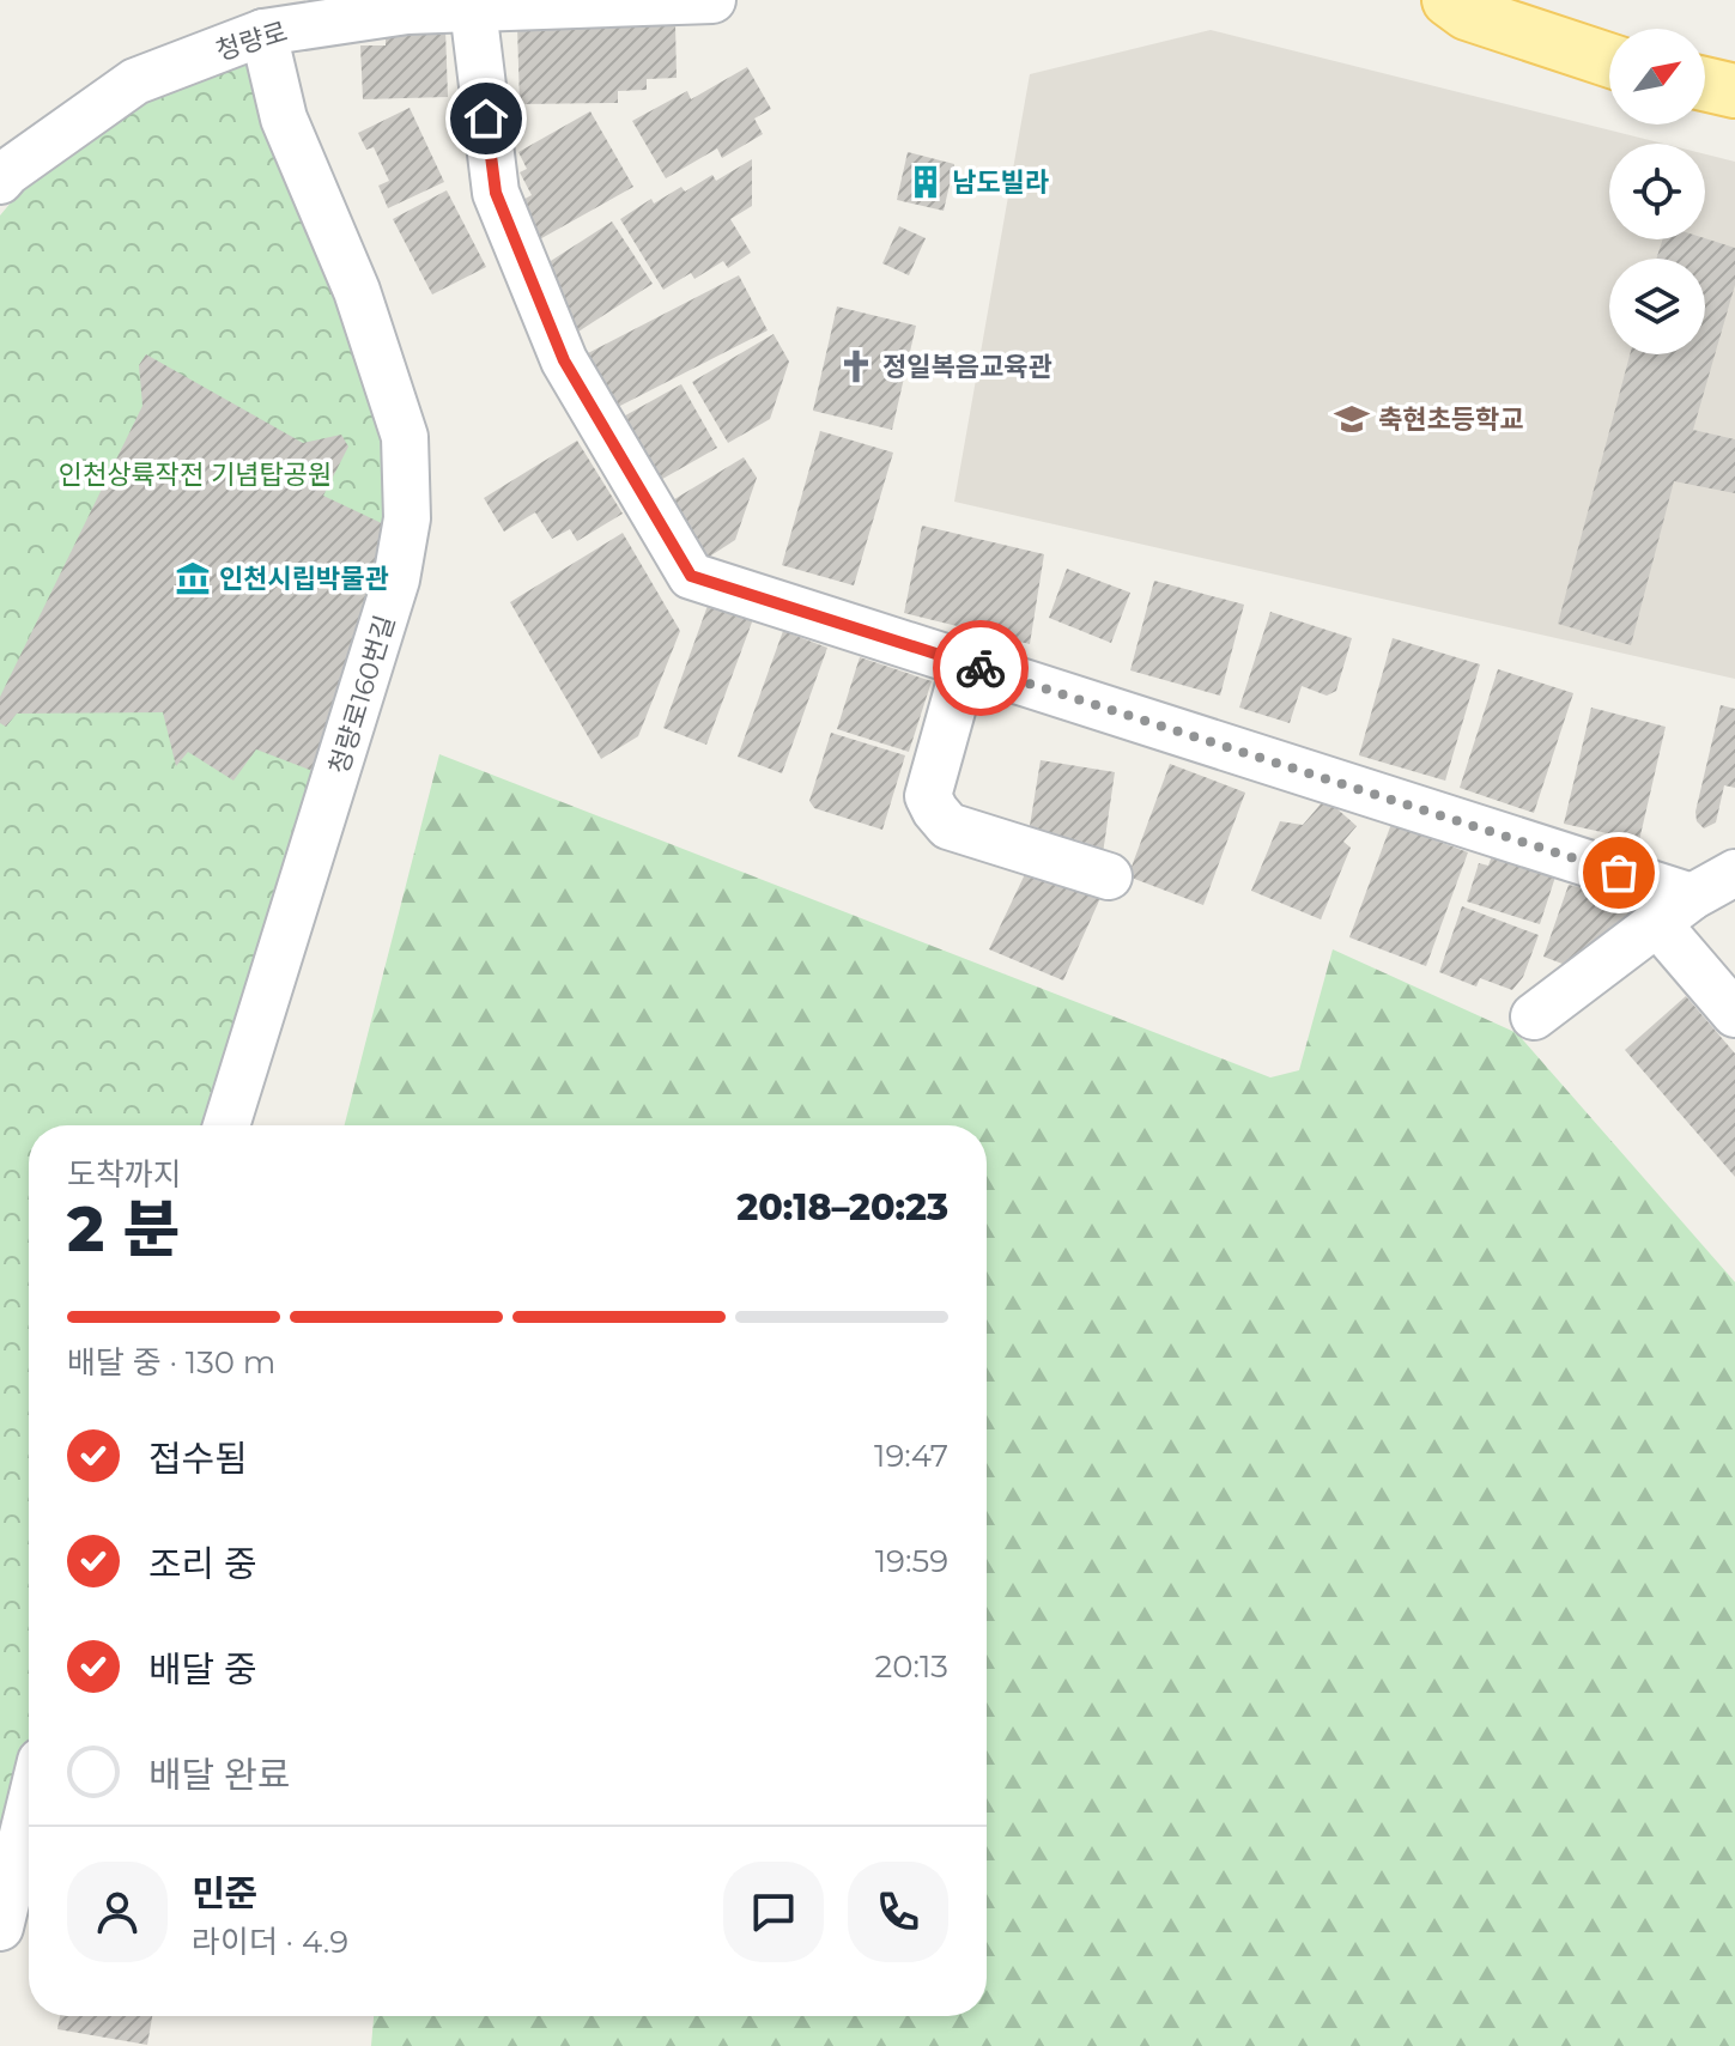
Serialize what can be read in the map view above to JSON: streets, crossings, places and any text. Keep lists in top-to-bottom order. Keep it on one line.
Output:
{"streets":{"street":["청량로","청량로160번길"]},"crossings":[["청량로","청량로160번길"]],"parks":["인천상륙작전 기념탑공원"],"places":{"building":["남도빌라"],"church":["정일복음교육관"],"school or university":["축현초등학교"],"museum":["인천시립박물관"]},"north":"top right","page":{"heading":["2 분","도착까지","20:18–20:23"],"panel":["민준","라이더 · 4.9"],"bar":"배달 중 · 130 m","list":[["접수됨","19:47"],["조리 중","19:59"],["배달 중","20:13"],"배달 완료"]}}
